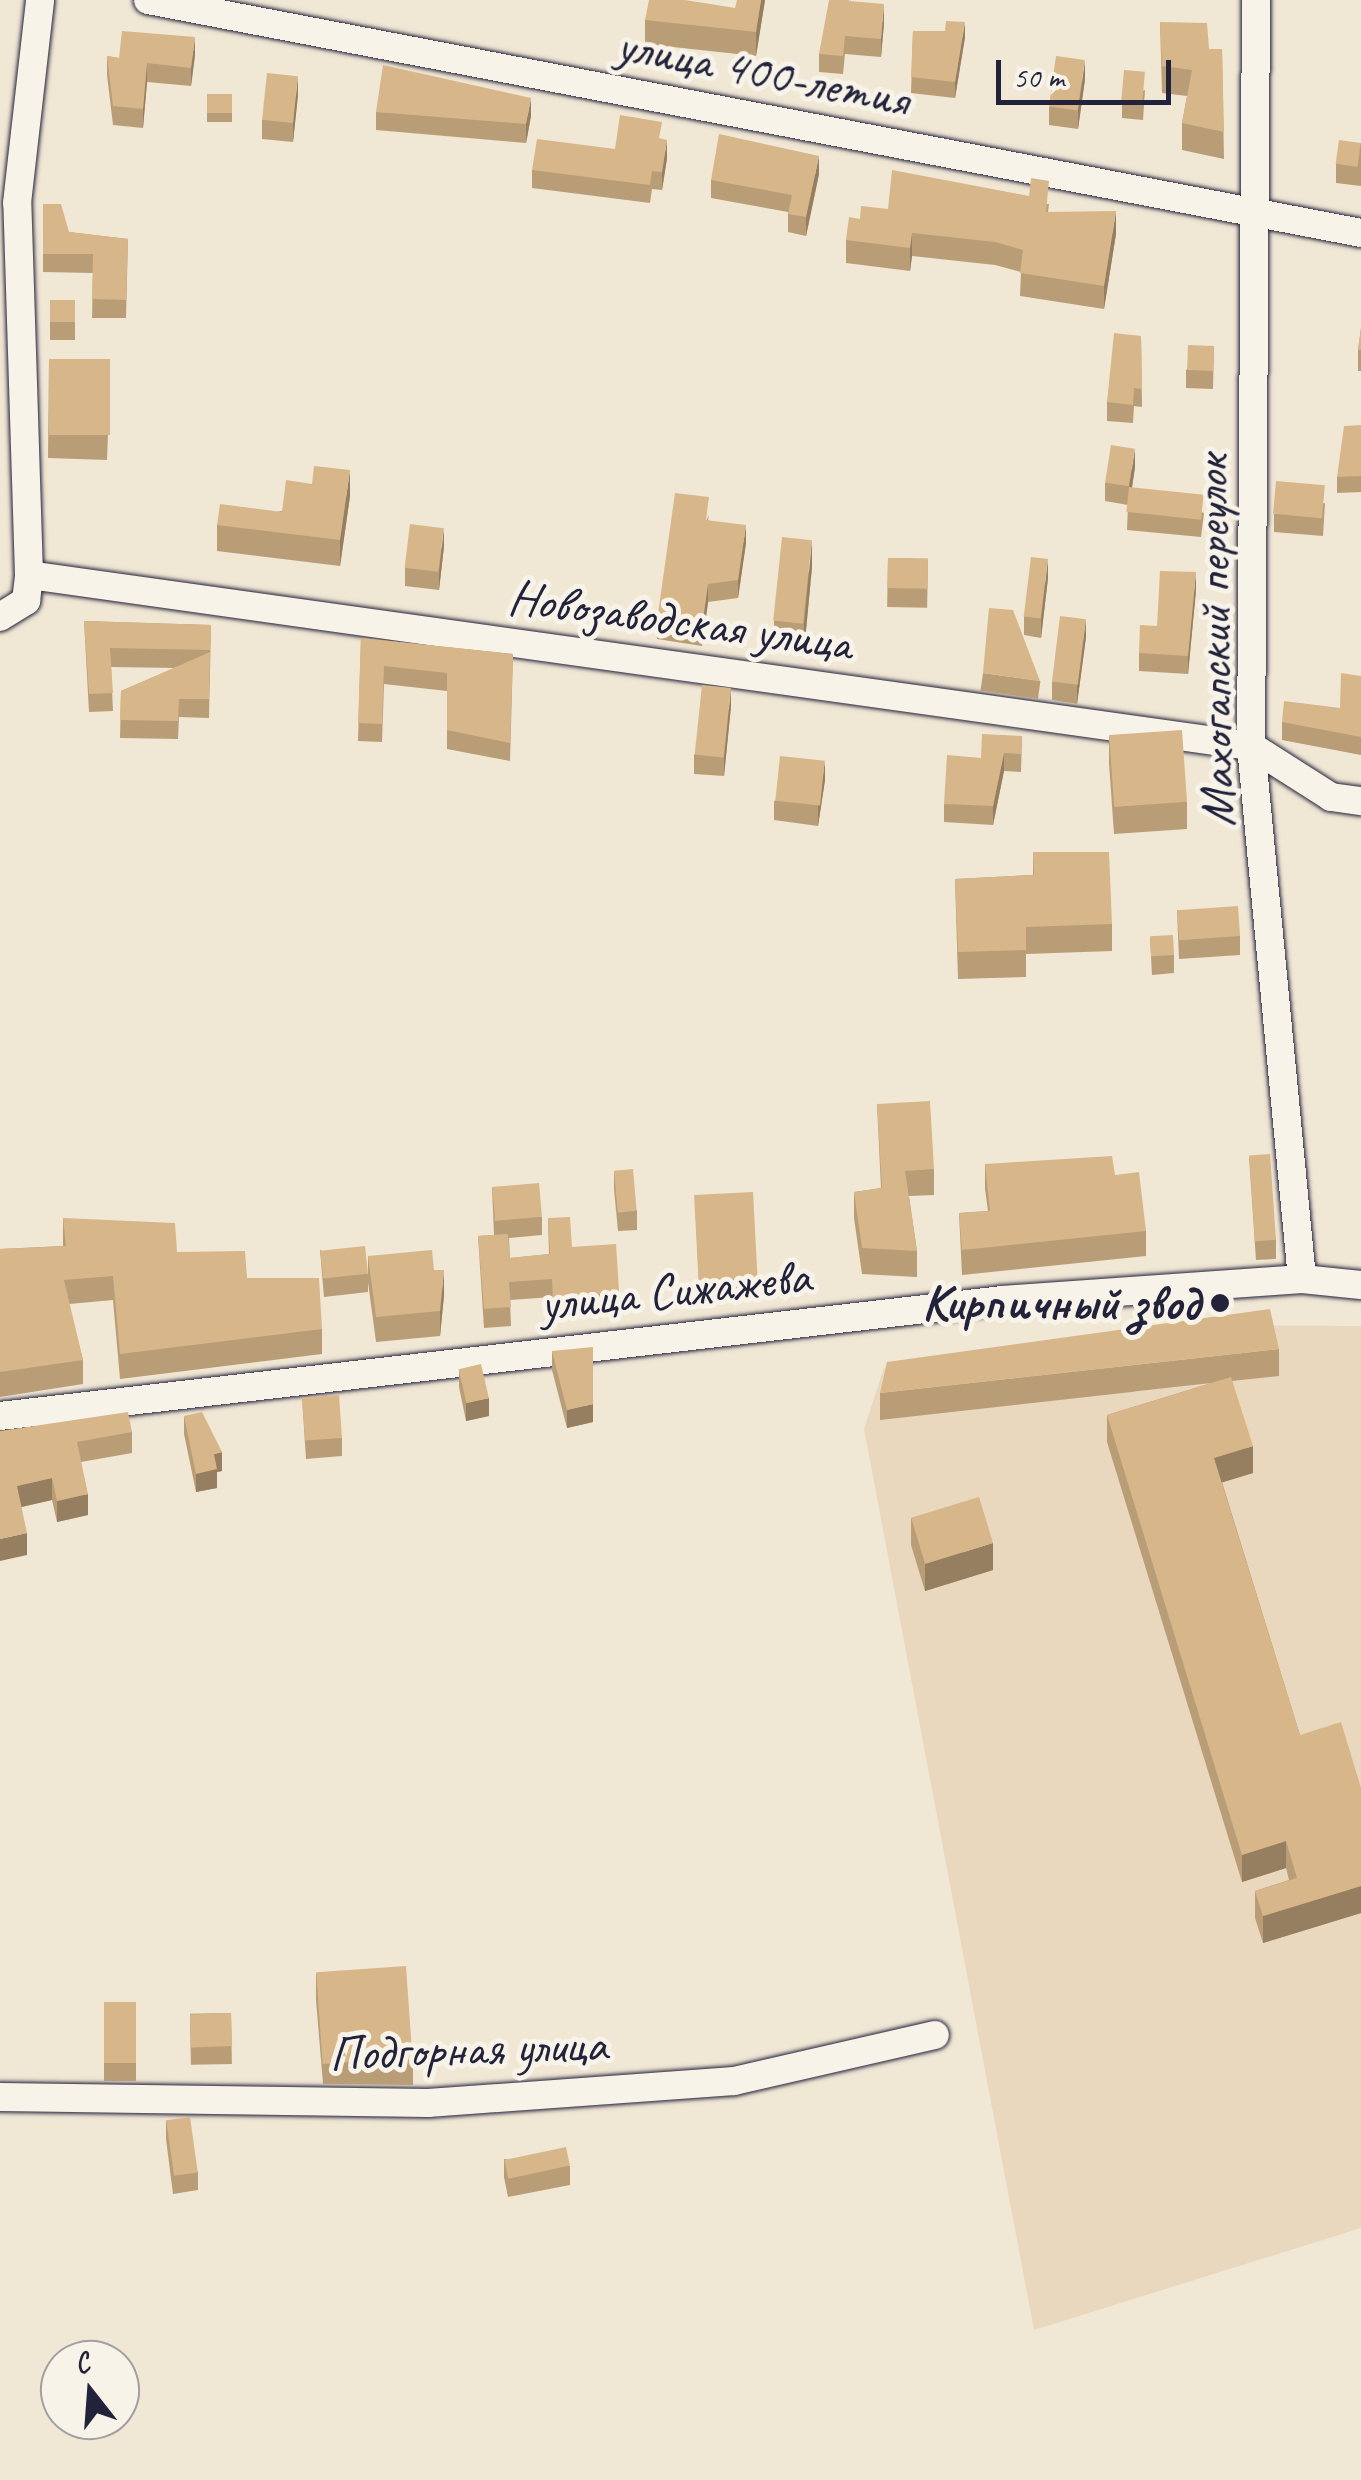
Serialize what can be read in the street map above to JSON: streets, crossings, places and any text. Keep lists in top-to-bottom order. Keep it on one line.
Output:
{"streets":{"street":["улица 400-летия","Новозаводская улица","Махогапский переулок","улица Сижажева","Подгорная улица"]},"crossings":[["улица 400-летия","Махогапский переулок"],["Новозаводская улица","Махогапский переулок"],["Махогапский переулок","улица Сижажева"]],"places":["Кирпичный звод"],"scale_bar":"50 m","north":"top"}
